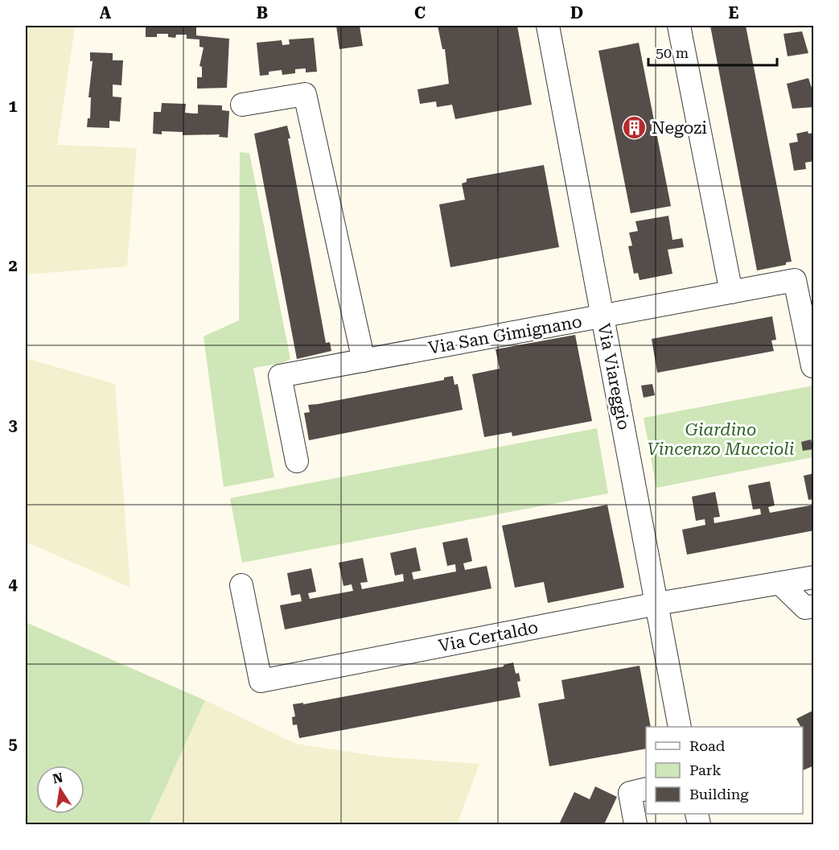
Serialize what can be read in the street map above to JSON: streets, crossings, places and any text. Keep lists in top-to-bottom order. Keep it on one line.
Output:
{"streets":{"street":["Via San Gimignano","Via Viareggio","Via Certaldo"]},"crossings":[["Via San Gimignano","Via Viareggio"],["Via Viareggio","Via Certaldo"]],"parks":["Giardino Vincenzo Muccioli"],"places":{"building":["Negozi"]},"legend":["Road","Park","Building"],"scale_bar":"50 m","north":"top","grid":{"columns":["A","B","C","D","E"],"rows":["1","2","3","4","5"]}}
